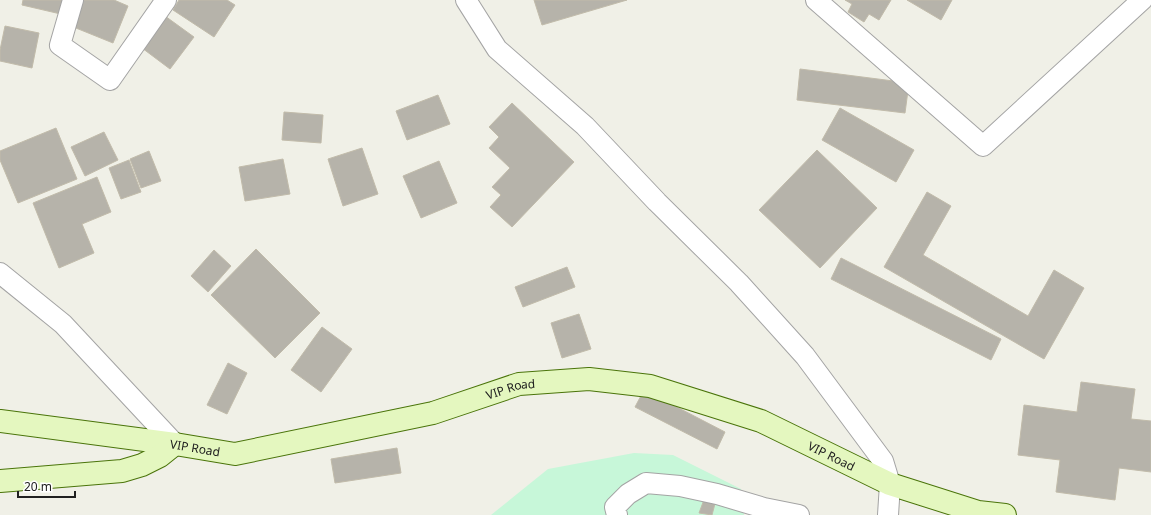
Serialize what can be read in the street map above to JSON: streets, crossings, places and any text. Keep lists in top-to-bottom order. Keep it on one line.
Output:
{"streets":{"main road":["VIP Road"]},"scale_bar":"20 m"}
